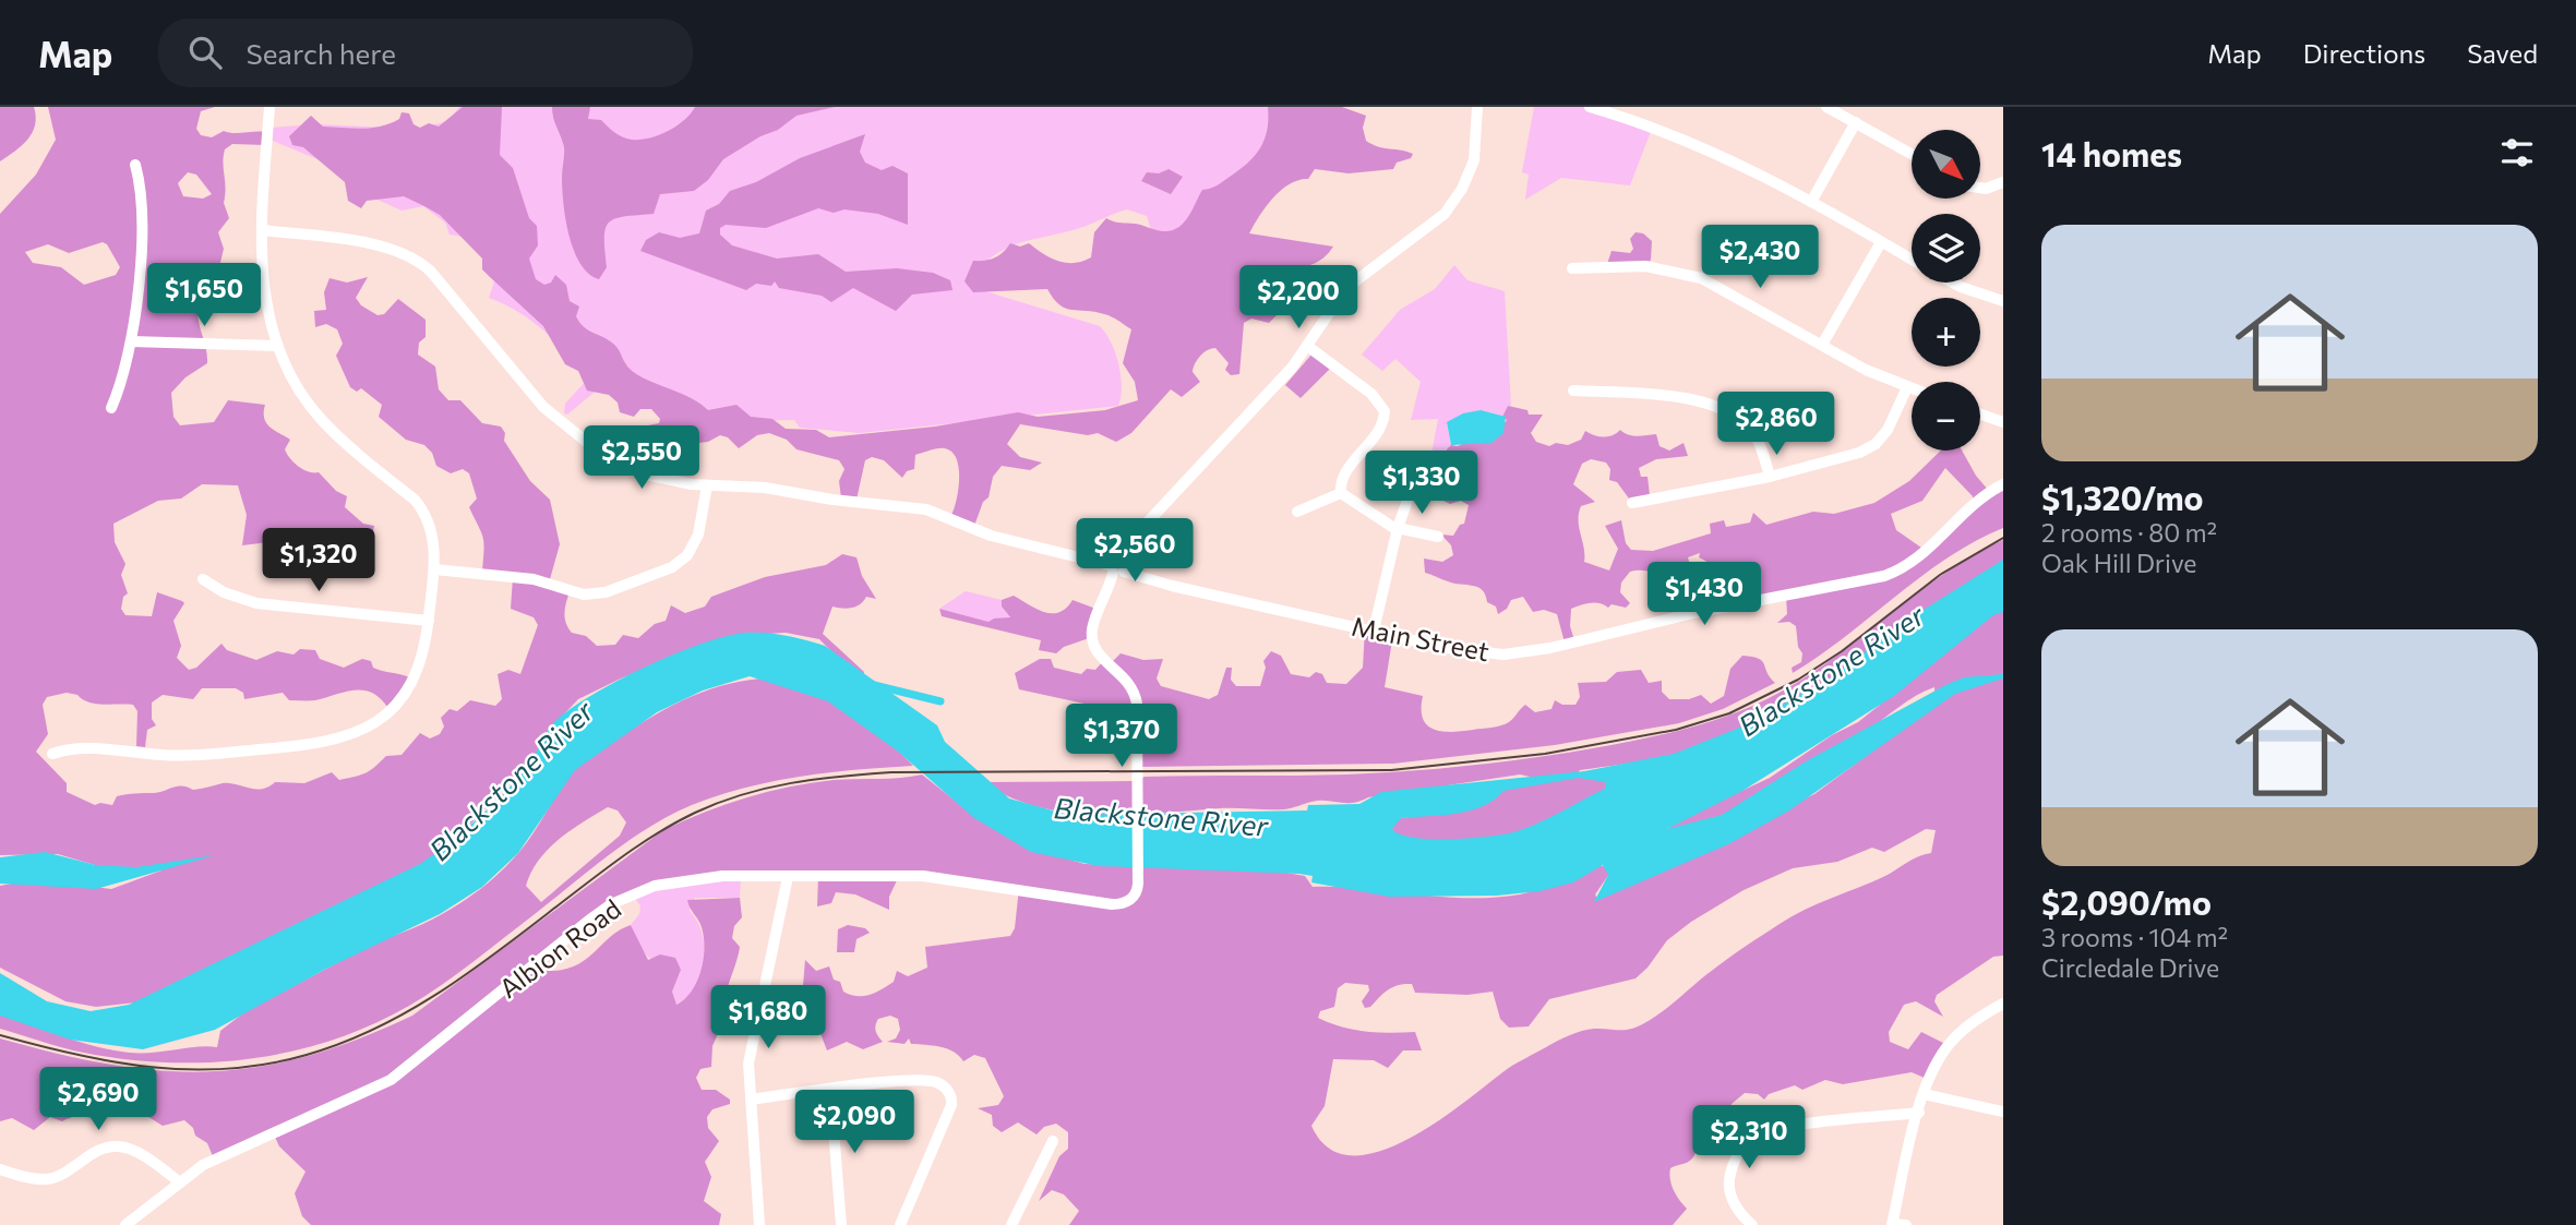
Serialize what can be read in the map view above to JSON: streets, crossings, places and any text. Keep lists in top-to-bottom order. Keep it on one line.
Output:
{"streets":{"street":["Main Street","Albion Road"]},"crossings":[["Main Street","Albion Road"]],"water":["Blackstone River"],"north":"bottom right","page":{"header":"Map","search":"Search here","nav":["Map","Directions","Saved"],"heading":"14 homes","map_buttons":["+","−"],"list":[{"name":"$1,320/mo","note":"2 rooms · 80 m² · Oak Hill Drive"},{"name":"$2,090/mo","note":"3 rooms · 104 m² · Circledale Drive"}],"price":["$2,430","$1,650","$2,200","$2,860","$2,550","$1,330","$2,560","$1,320","$1,430","$1,370","$1,680","$2,690","$2,090","$2,310"]}}
